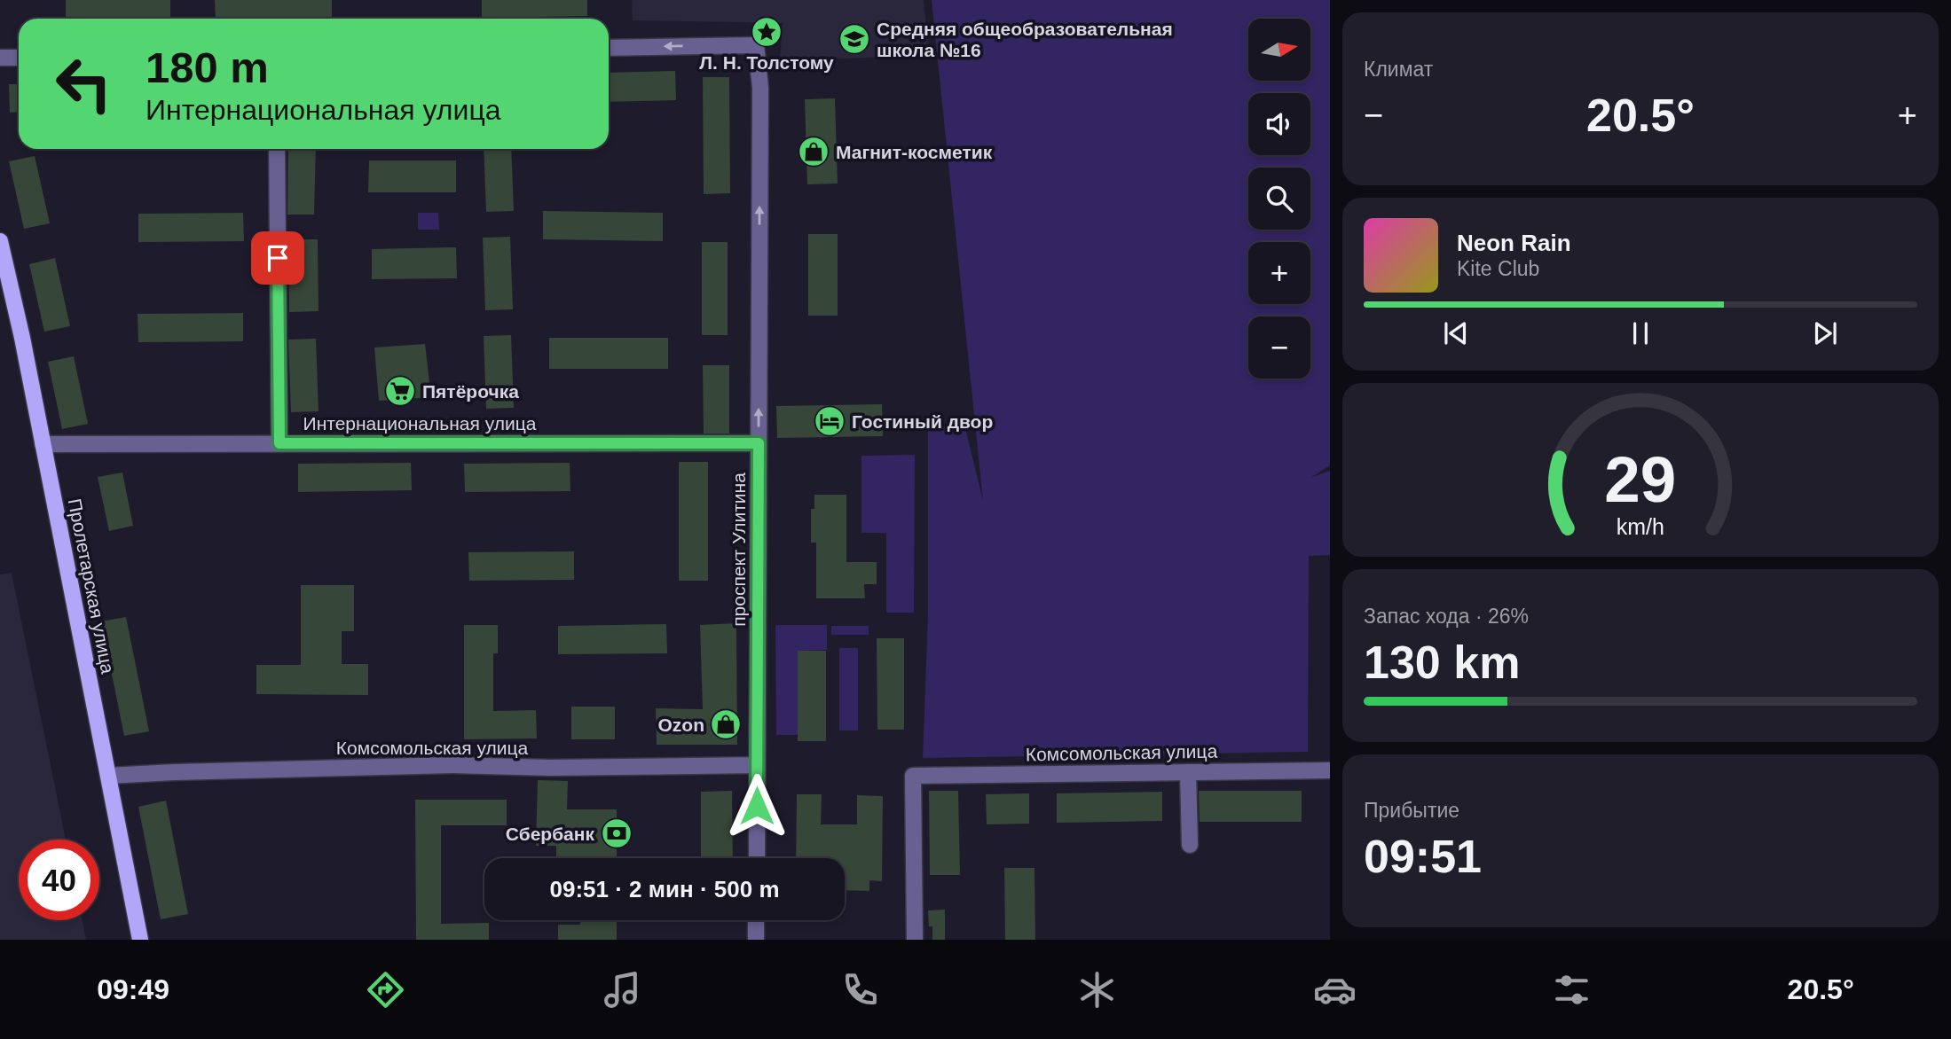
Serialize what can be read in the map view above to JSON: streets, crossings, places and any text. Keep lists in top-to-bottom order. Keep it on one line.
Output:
{"streets":{"main road":["Пролетарская улица"],"street":["Интернациональная улица","проспект Улитина","Комсомольская улица"]},"crossings":[["Интернациональная улица","проспект Улитина"],["Интернациональная улица","Пролетарская улица"],["проспект Улитина","Комсомольская улица"],["Пролетарская улица","Комсомольская улица"]],"places":{"place":["Л. Н. Толстому"],"school or university":["Средняя общеобразовательная школа №16"],"shop":["Магнит-косметик","Ozon"],"supermarket":["Пятёрочка"],"hotel":["Гостиный двор"],"bank":["Сбербанк"]},"north":"right","page":{"tile":["Климат",["Запас хода · 26%","130 km"],["Прибытие","09:51"]],"map_buttons":["+","−"],"turn":["180 m","Интернациональная улица"],"heat":["−","20.5°","+"],"song":["Neon Rain","Kite Club"],"limit":"40","trip":"09:51 · 2 мин · 500 m","tabs":["09:49","20.5°"],"gauge":["29","km/h"]}}
